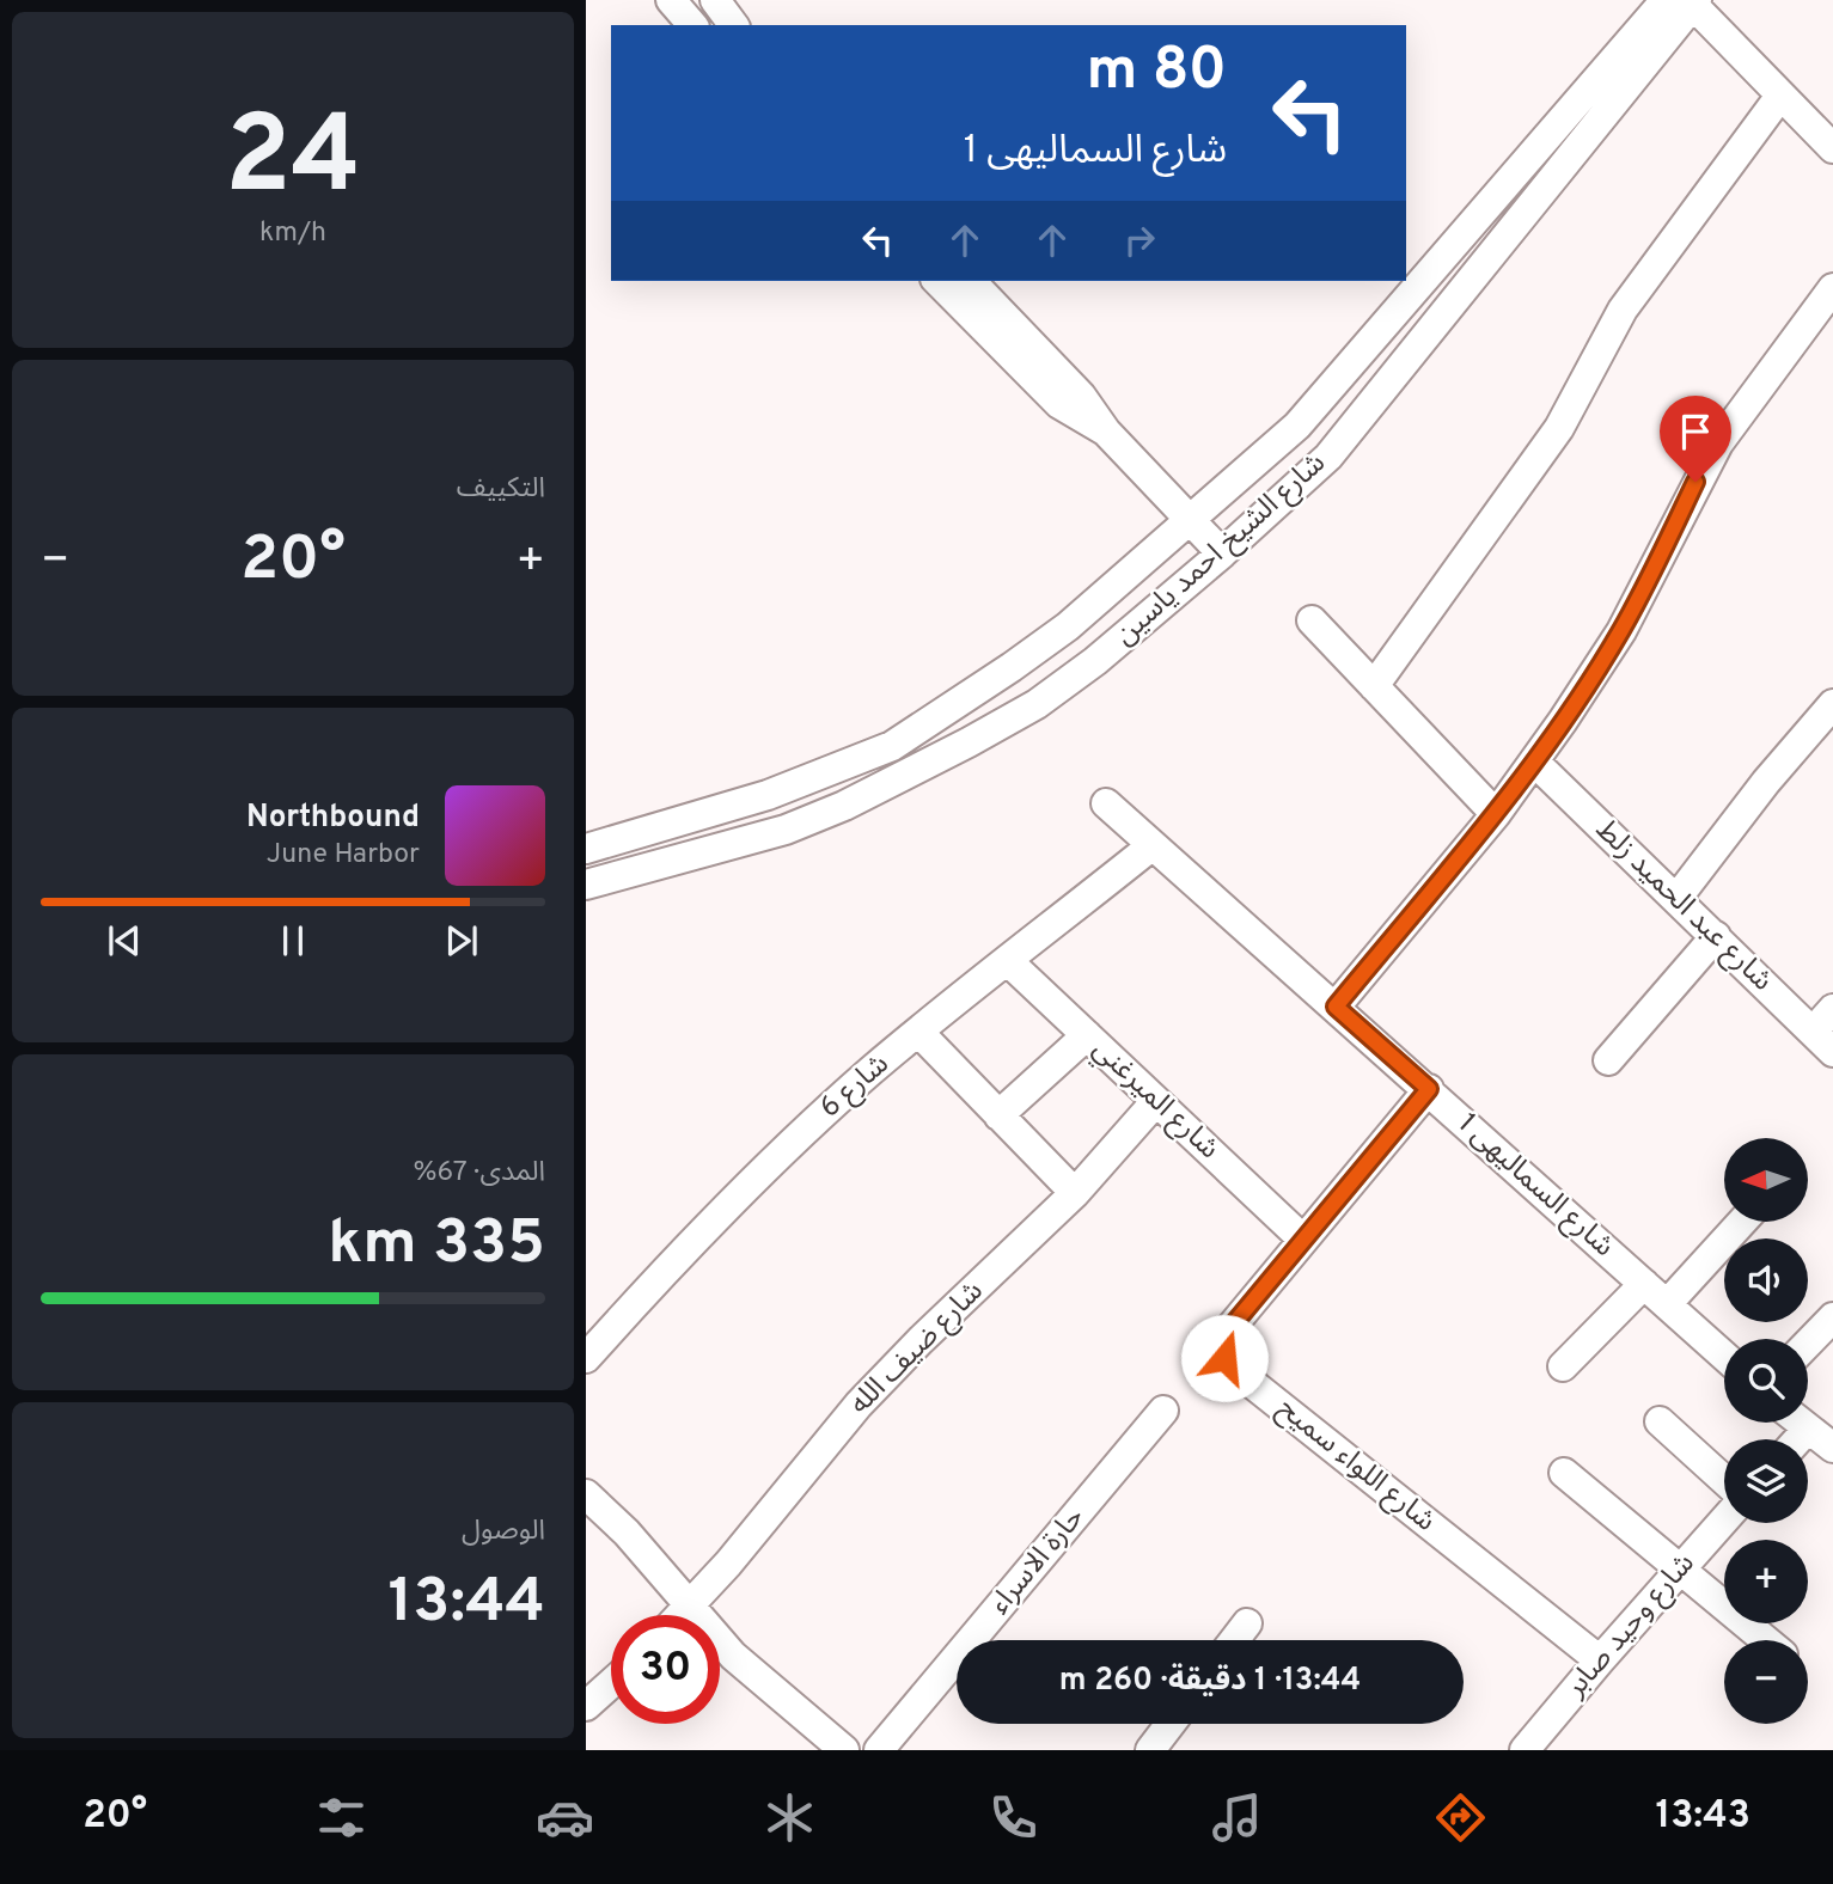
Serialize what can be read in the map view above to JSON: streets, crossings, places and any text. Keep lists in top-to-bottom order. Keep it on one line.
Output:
{"streets":{"street":["شارع الشيخ احمد ياسين","شارع عبد الحميد زلط","شارع 6","شارع الميرغني","شارع السماليهى 1","شارع ضيف الله","شارع اللواء سميح","حارة الاسراء","شارع وحيد صابر"]},"crossings":[["شارع 6","شارع الميرغني"],["شارع 6","شارع السماليهى 1"],["شارع الميرغني","شارع ضيف الله"],["شارع الميرغني","شارع اللواء سميح"],["شارع السماليهى 1","شارع اللواء سميح"],["شارع اللواء سميح","شارع وحيد صابر"]],"north":"left","page":{"tile":[["24","km/h"],"التكييف",["المدى · 67%","335 km"],["الوصول","13:44"]],"turn":["80 m","شارع السماليهى 1"],"heat":["−","20°","+"],"song":["Northbound","June Harbor"],"map_buttons":["+","−"],"limit":"30","trip":"13:44 · 1 دقيقة · 260 m","tabs":["13:43","20°"]}}
